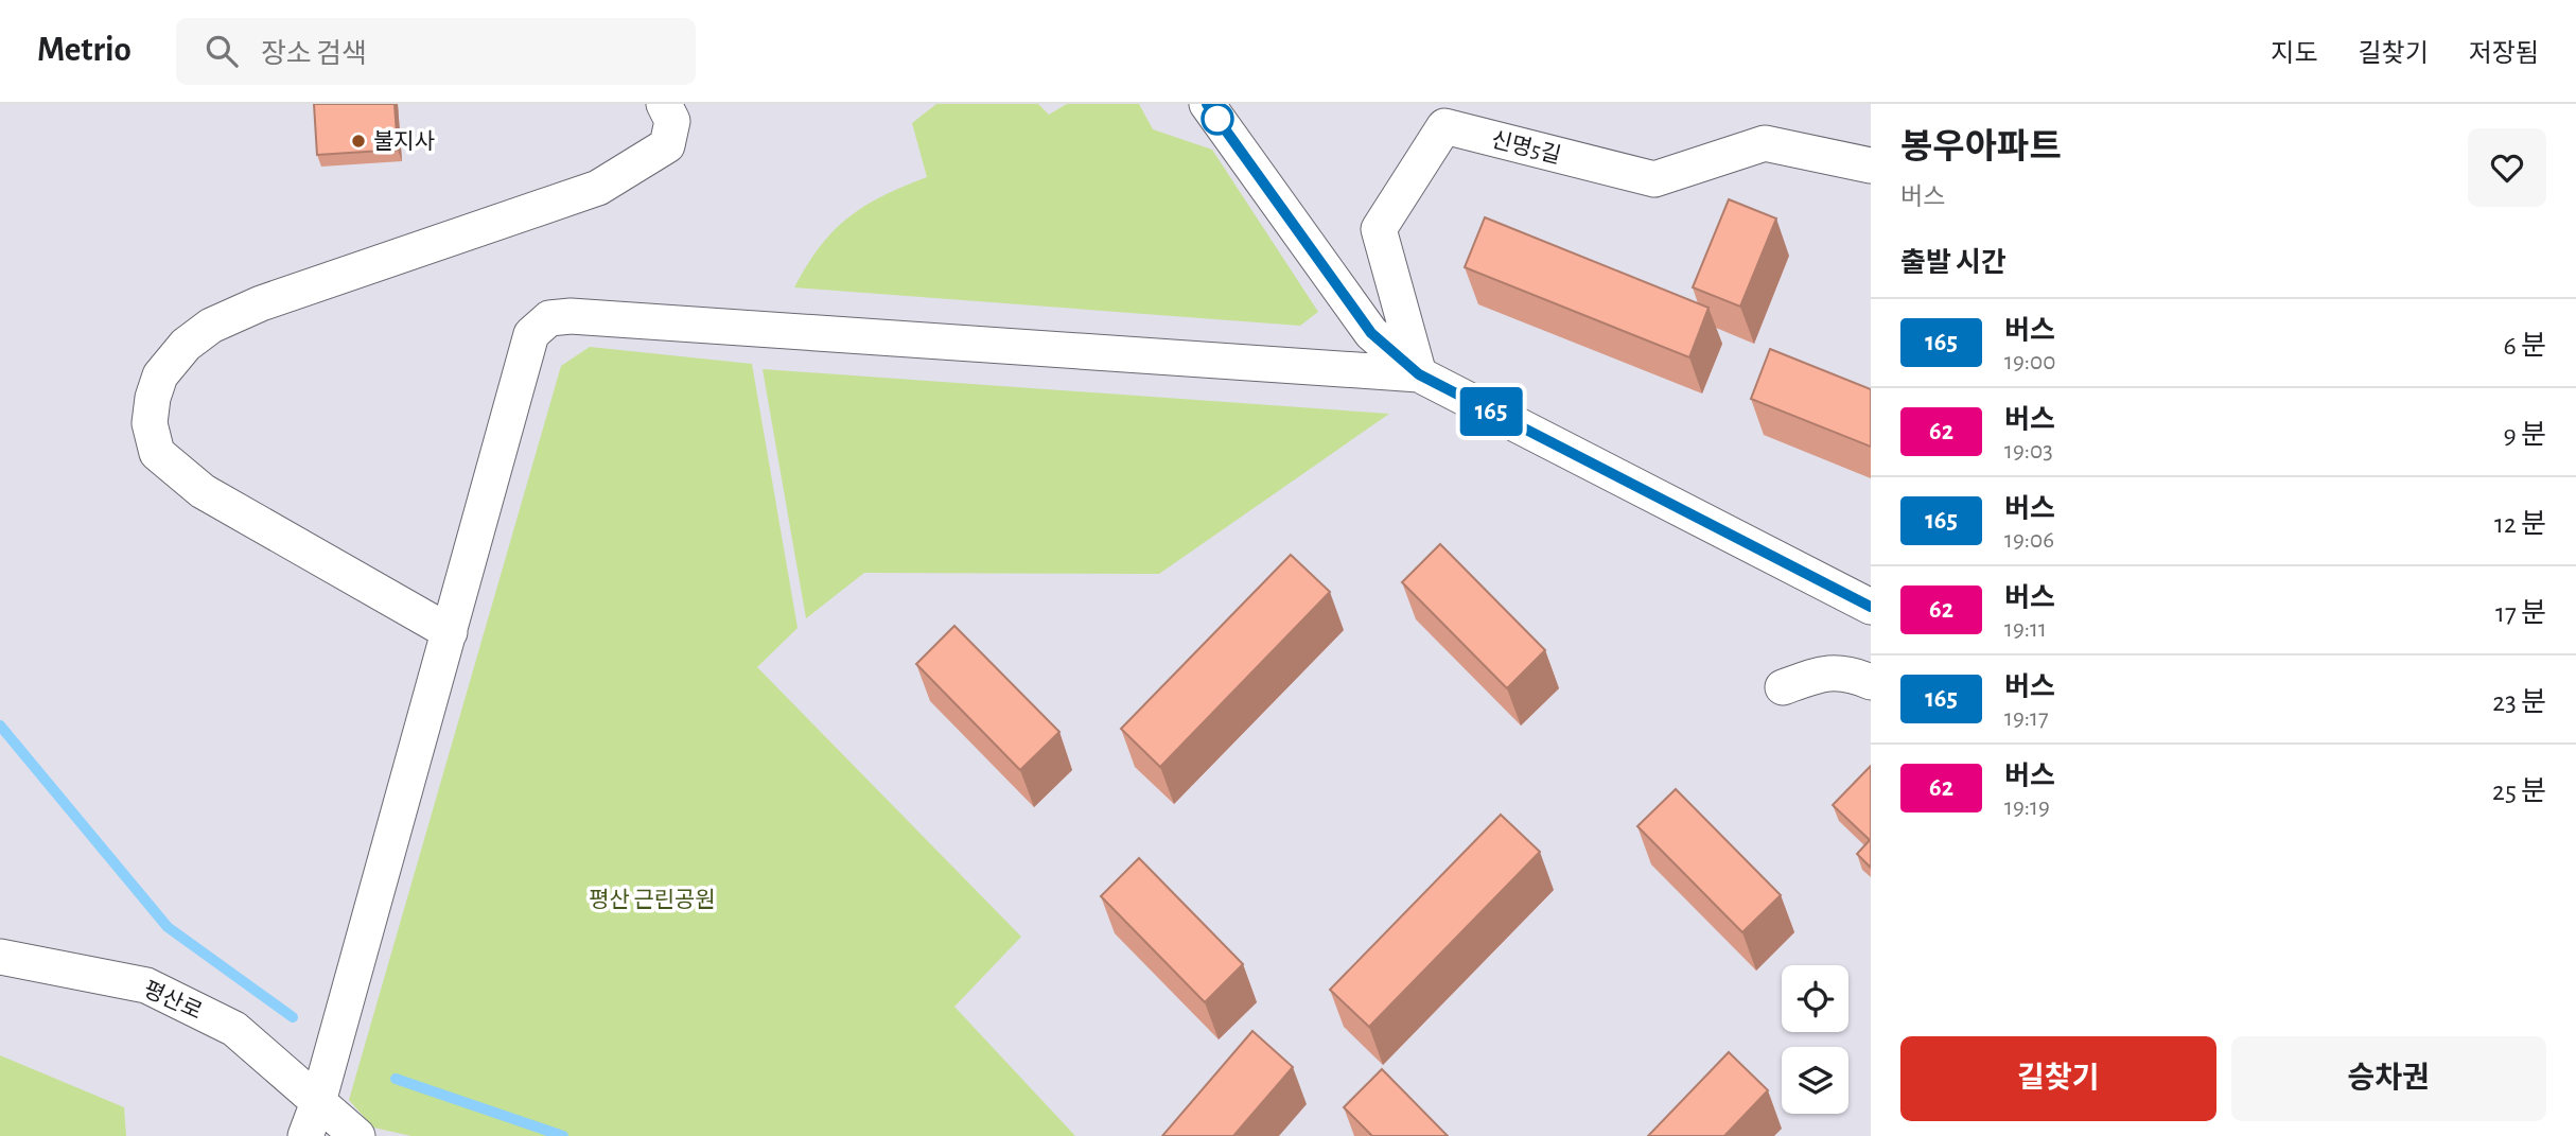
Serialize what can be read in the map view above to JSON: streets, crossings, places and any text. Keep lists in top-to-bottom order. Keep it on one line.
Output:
{"streets":{"street":["신명5길","평산로"]},"parks":["평산 근린공원"],"places":["불지사"],"lines":["bus line 165"],"page":{"header":"Metrio","search":"장소 검색","nav":["지도","길찾기","저장됨"],"on_map":"165","heading":[["봉우아파트","버스"],"출발 시간"],"list":[{"mark":"165","name":"버스","note":"19:00","value":"6 분"},{"mark":"62","name":"버스","note":"19:03","value":"9 분"},{"mark":"165","name":"버스","note":"19:06","value":"12 분"},{"mark":"62","name":"버스","note":"19:11","value":"17 분"},{"mark":"165","name":"버스","note":"19:17","value":"23 분"},{"mark":"62","name":"버스","note":"19:19","value":"25 분"}],"buttons":["길찾기","승차권"]}}
